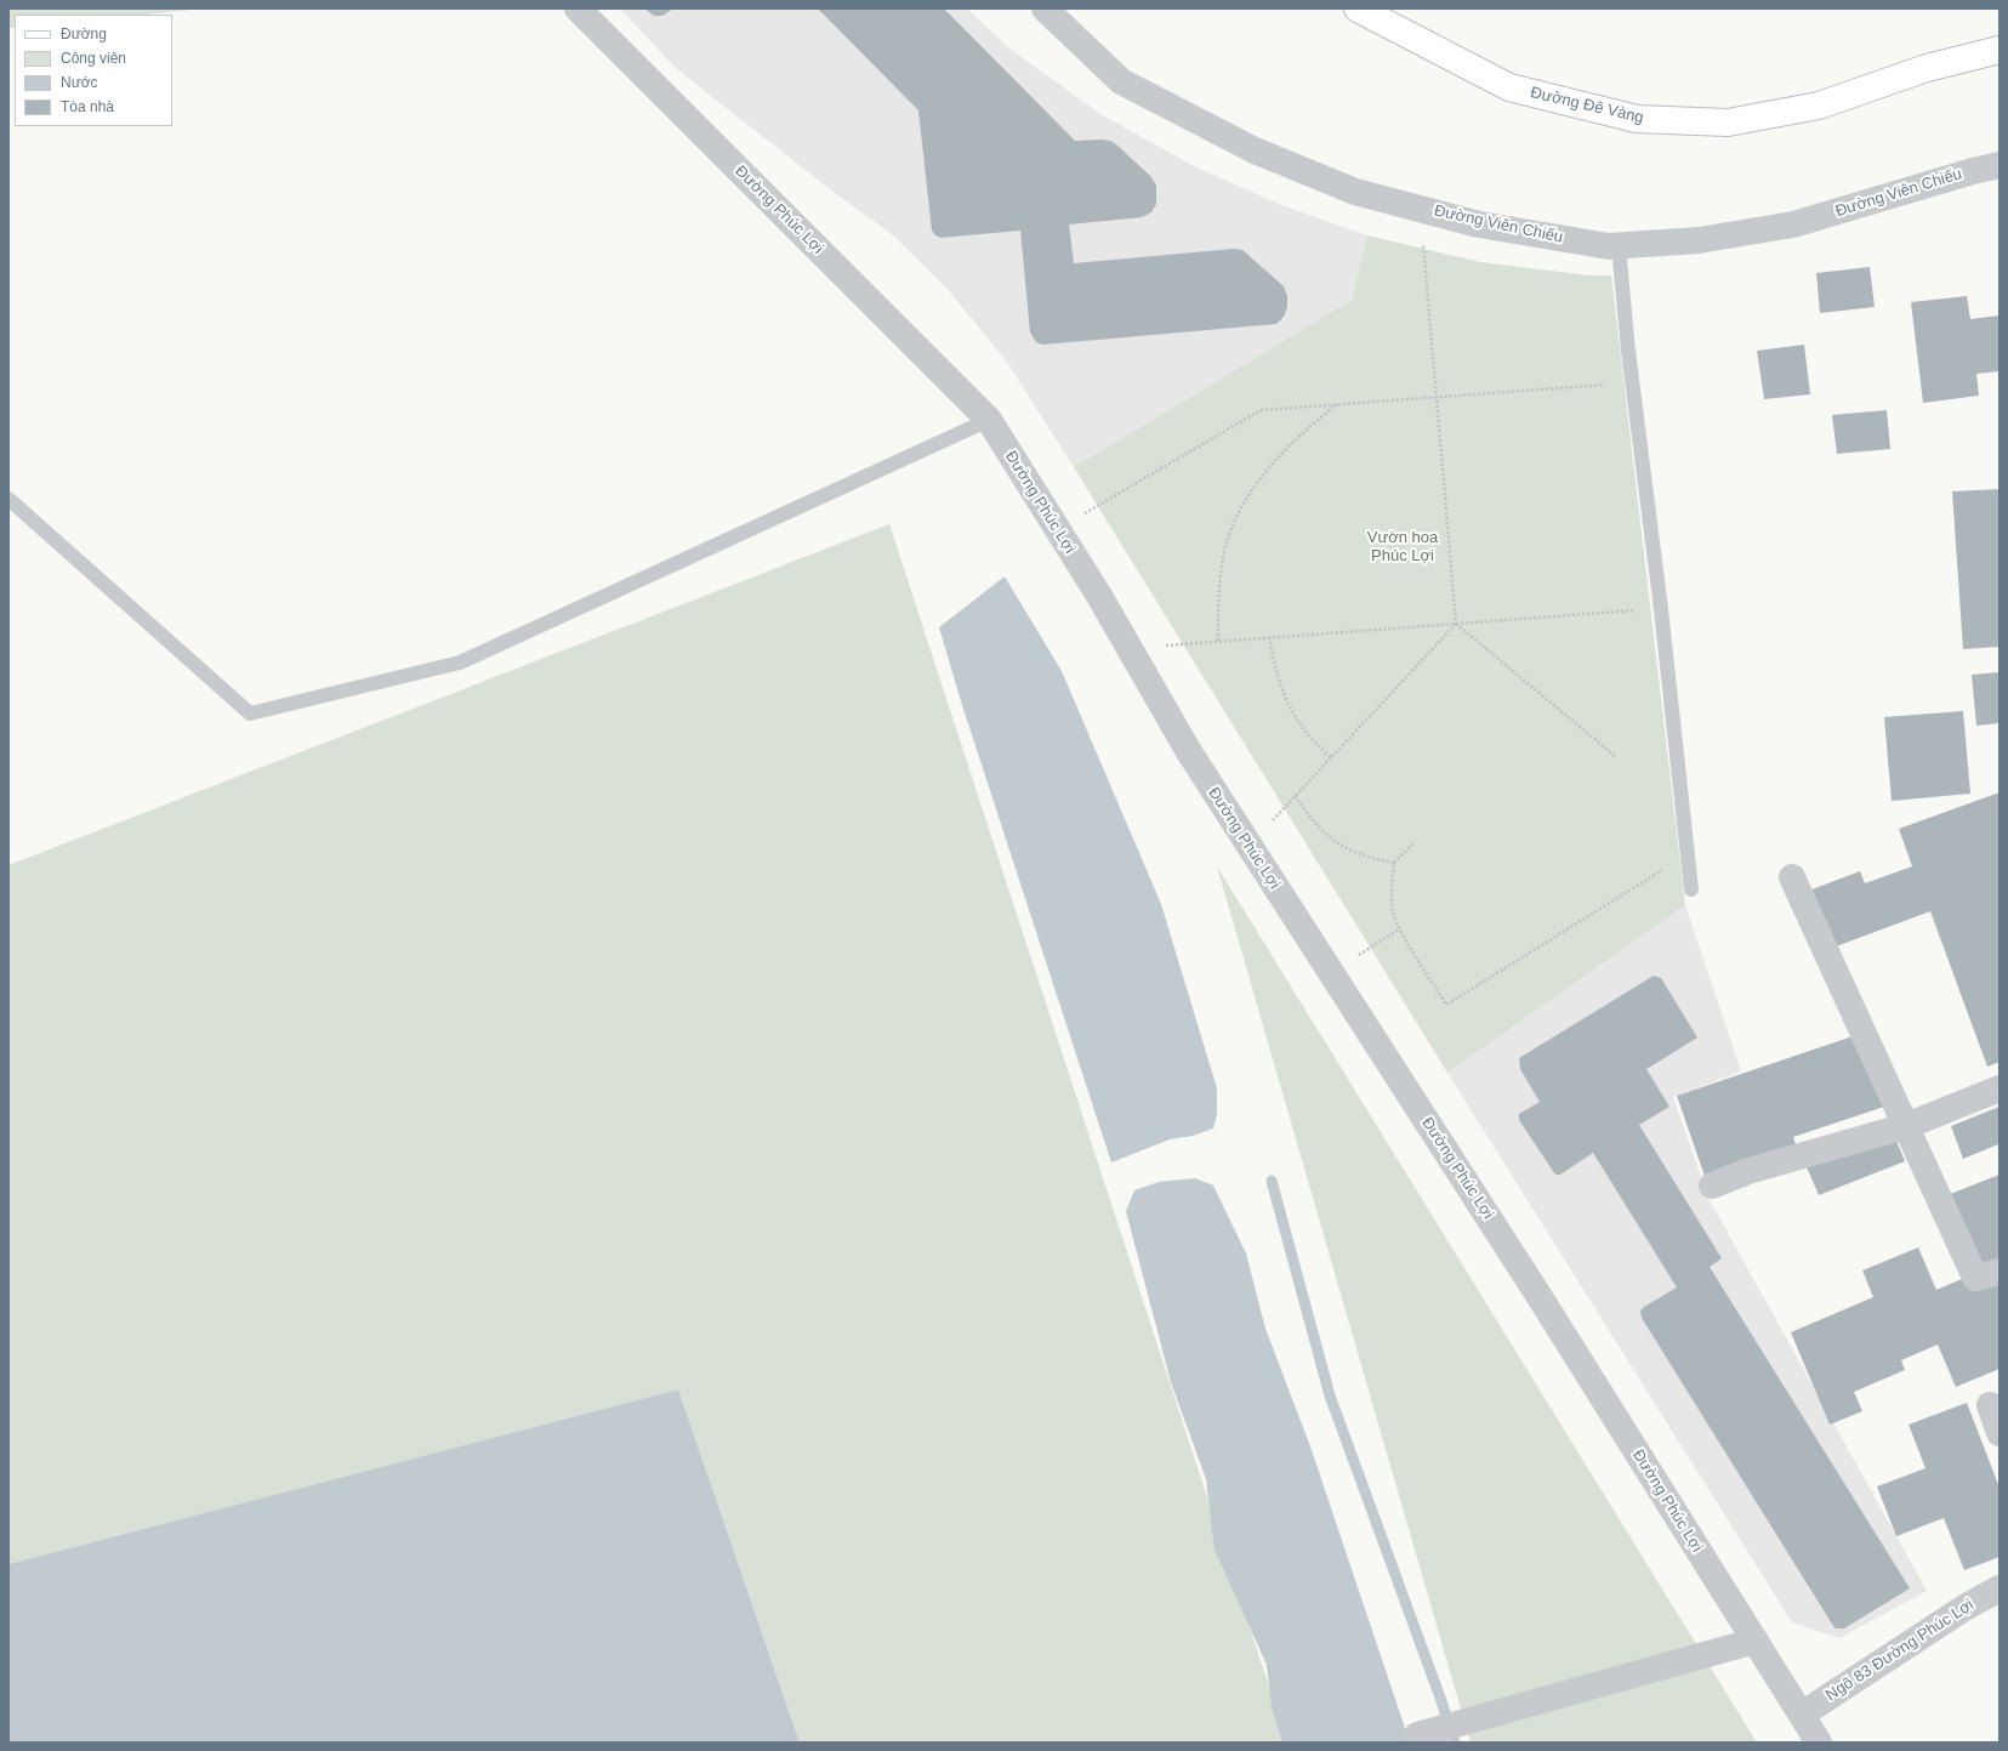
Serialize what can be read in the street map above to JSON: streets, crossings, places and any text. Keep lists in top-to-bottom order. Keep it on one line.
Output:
{"streets":{"main road":["Đường Đê Vàng"],"street":["Đường Viên Chiếu","Đường Phúc Lợi","Ngõ 83 Đường Phúc Lợi"]},"crossings":[["Đường Phúc Lợi","Ngõ 83 Đường Phúc Lợi"]],"parks":["Vườn hoa Phúc Lợi"],"legend":["Đường","Công viên","Nước","Tòa nhà"]}
